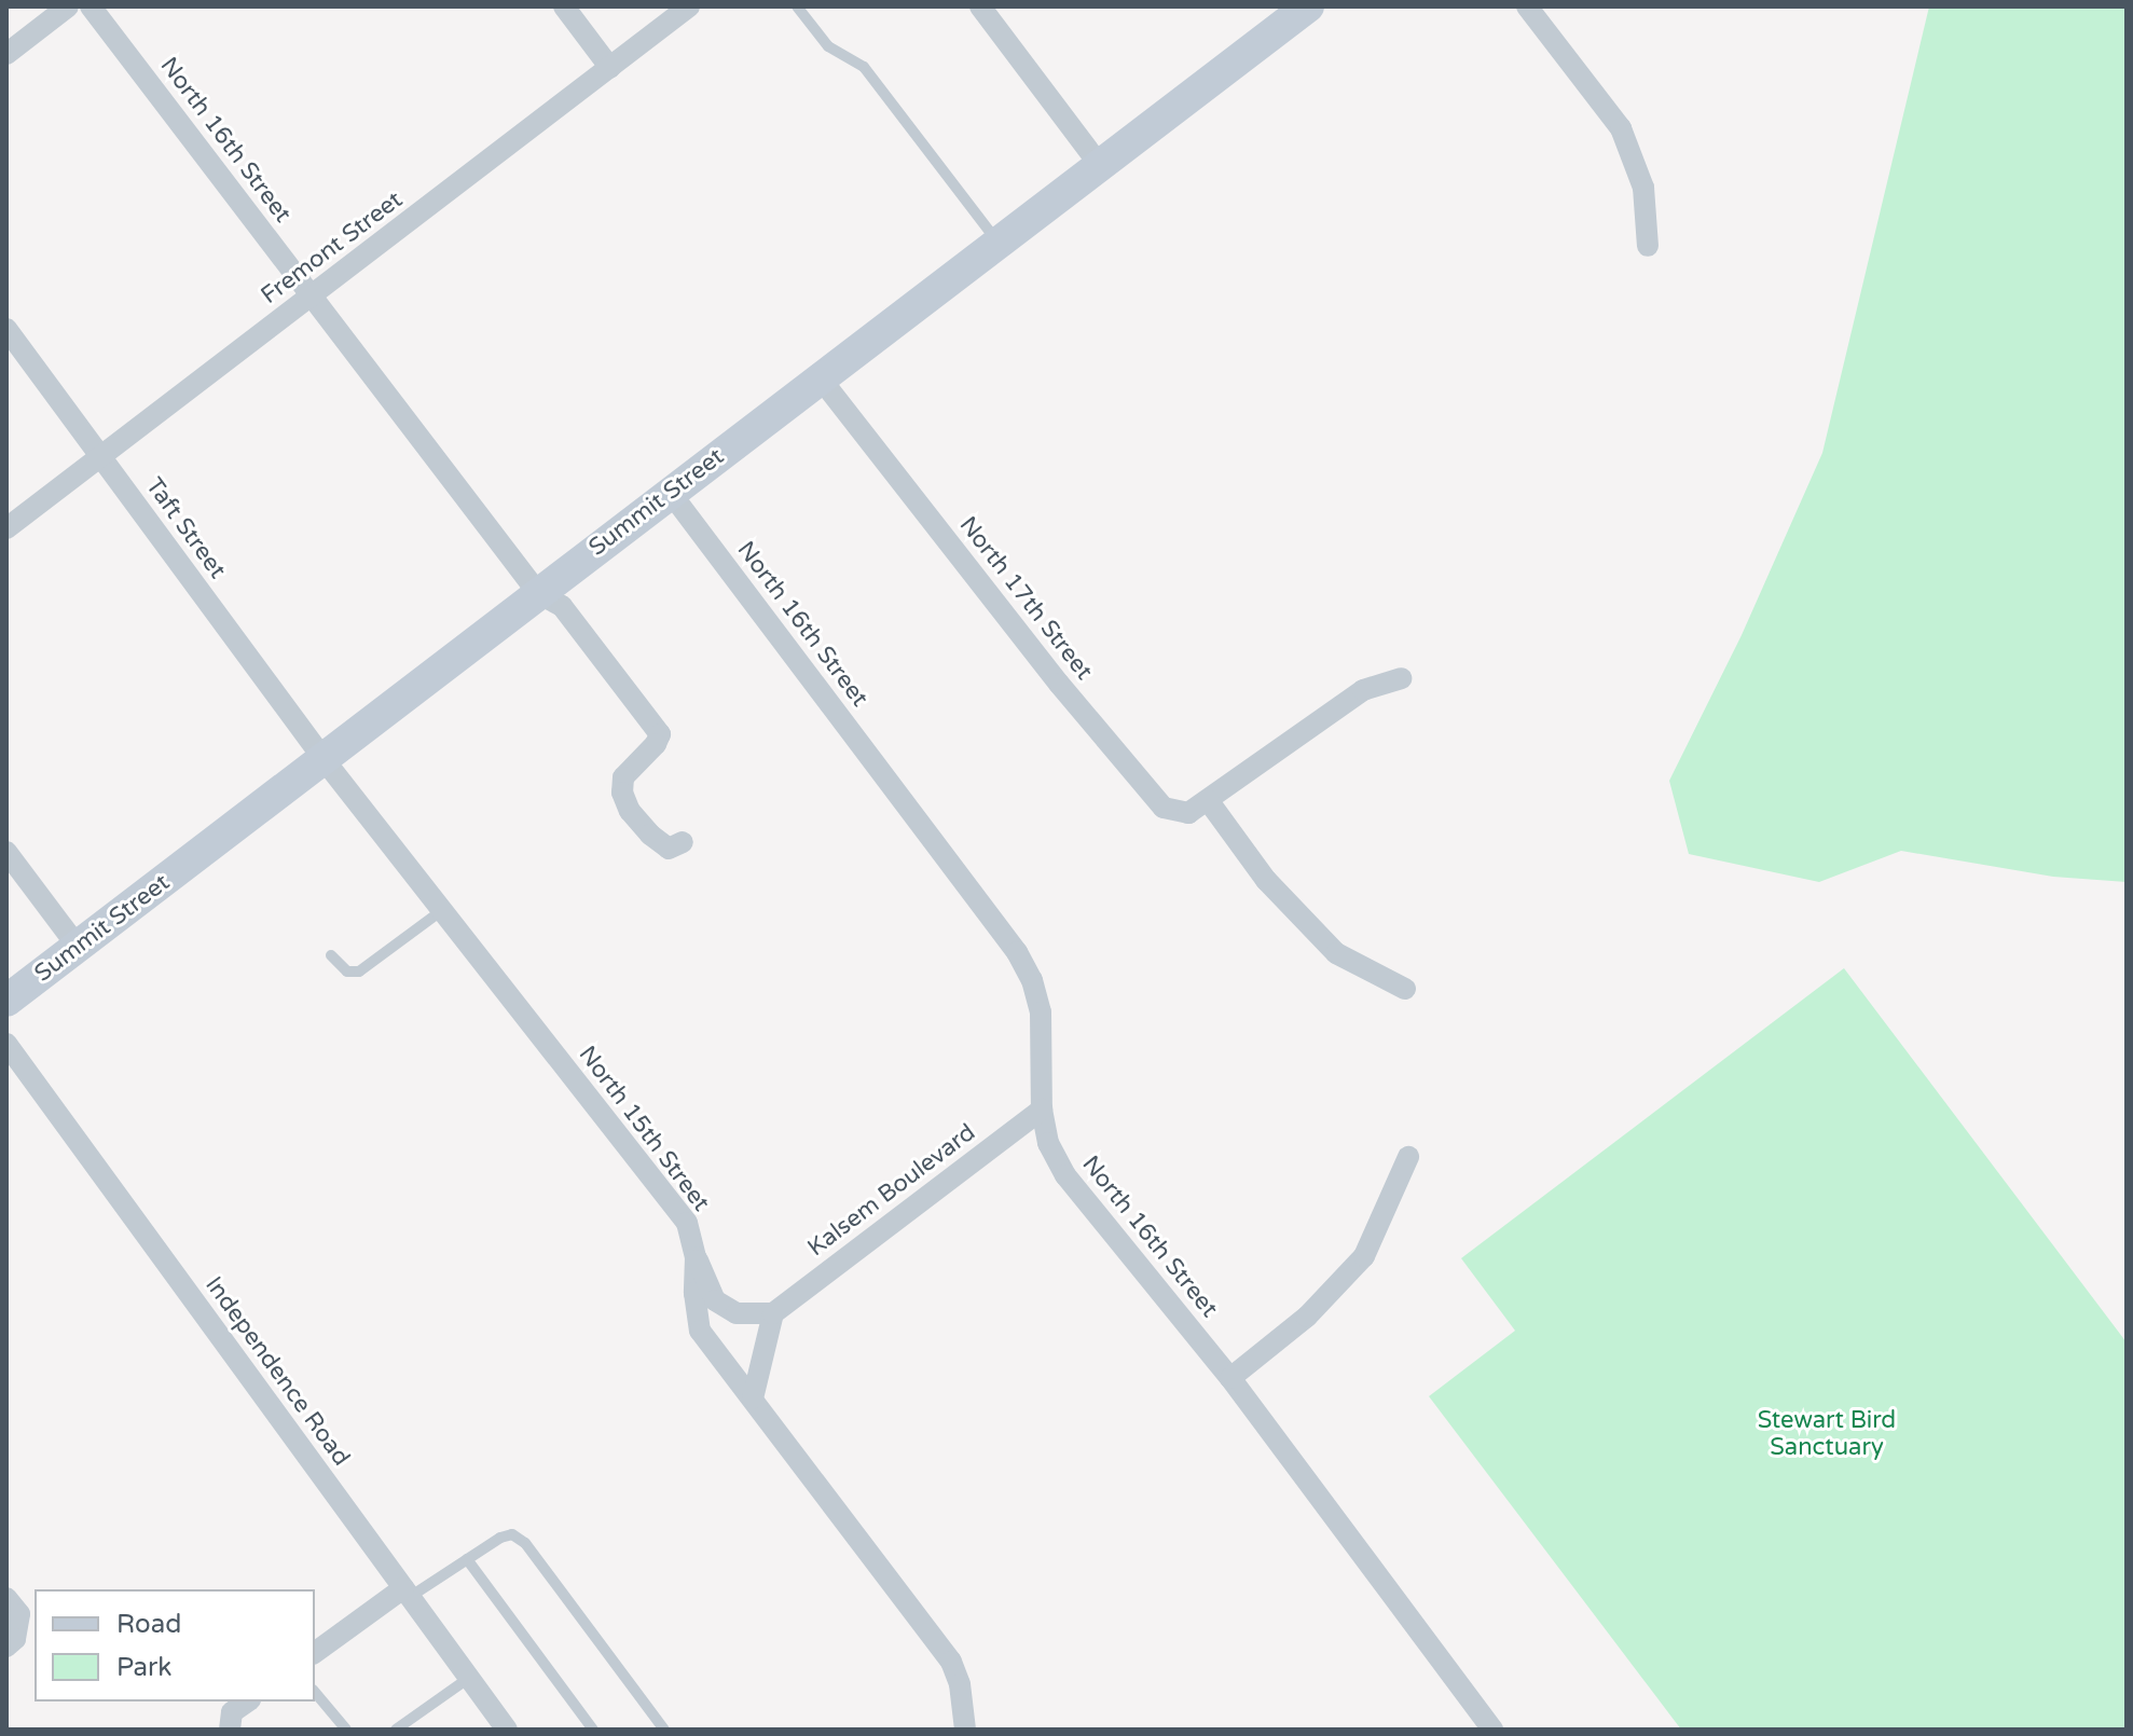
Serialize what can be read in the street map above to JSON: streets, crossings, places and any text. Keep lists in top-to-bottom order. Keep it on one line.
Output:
{"streets":{"main road":["Summit Street"],"street":["North 16th Street","Fremont Street","Taft Street","North 17th Street","North 15th Street","Kalsem Boulevard","Independence Road"]},"crossings":[["North 16th Street","Fremont Street"],["North 16th Street","Summit Street"],["North 16th Street","Kalsem Boulevard"],["Fremont Street","Taft Street"],["Summit Street","Taft Street"],["Summit Street","North 17th Street"],["Summit Street","North 15th Street"],["Taft Street","North 15th Street"]],"parks":["Stewart Bird Sanctuary"],"legend":["Road","Park"]}
